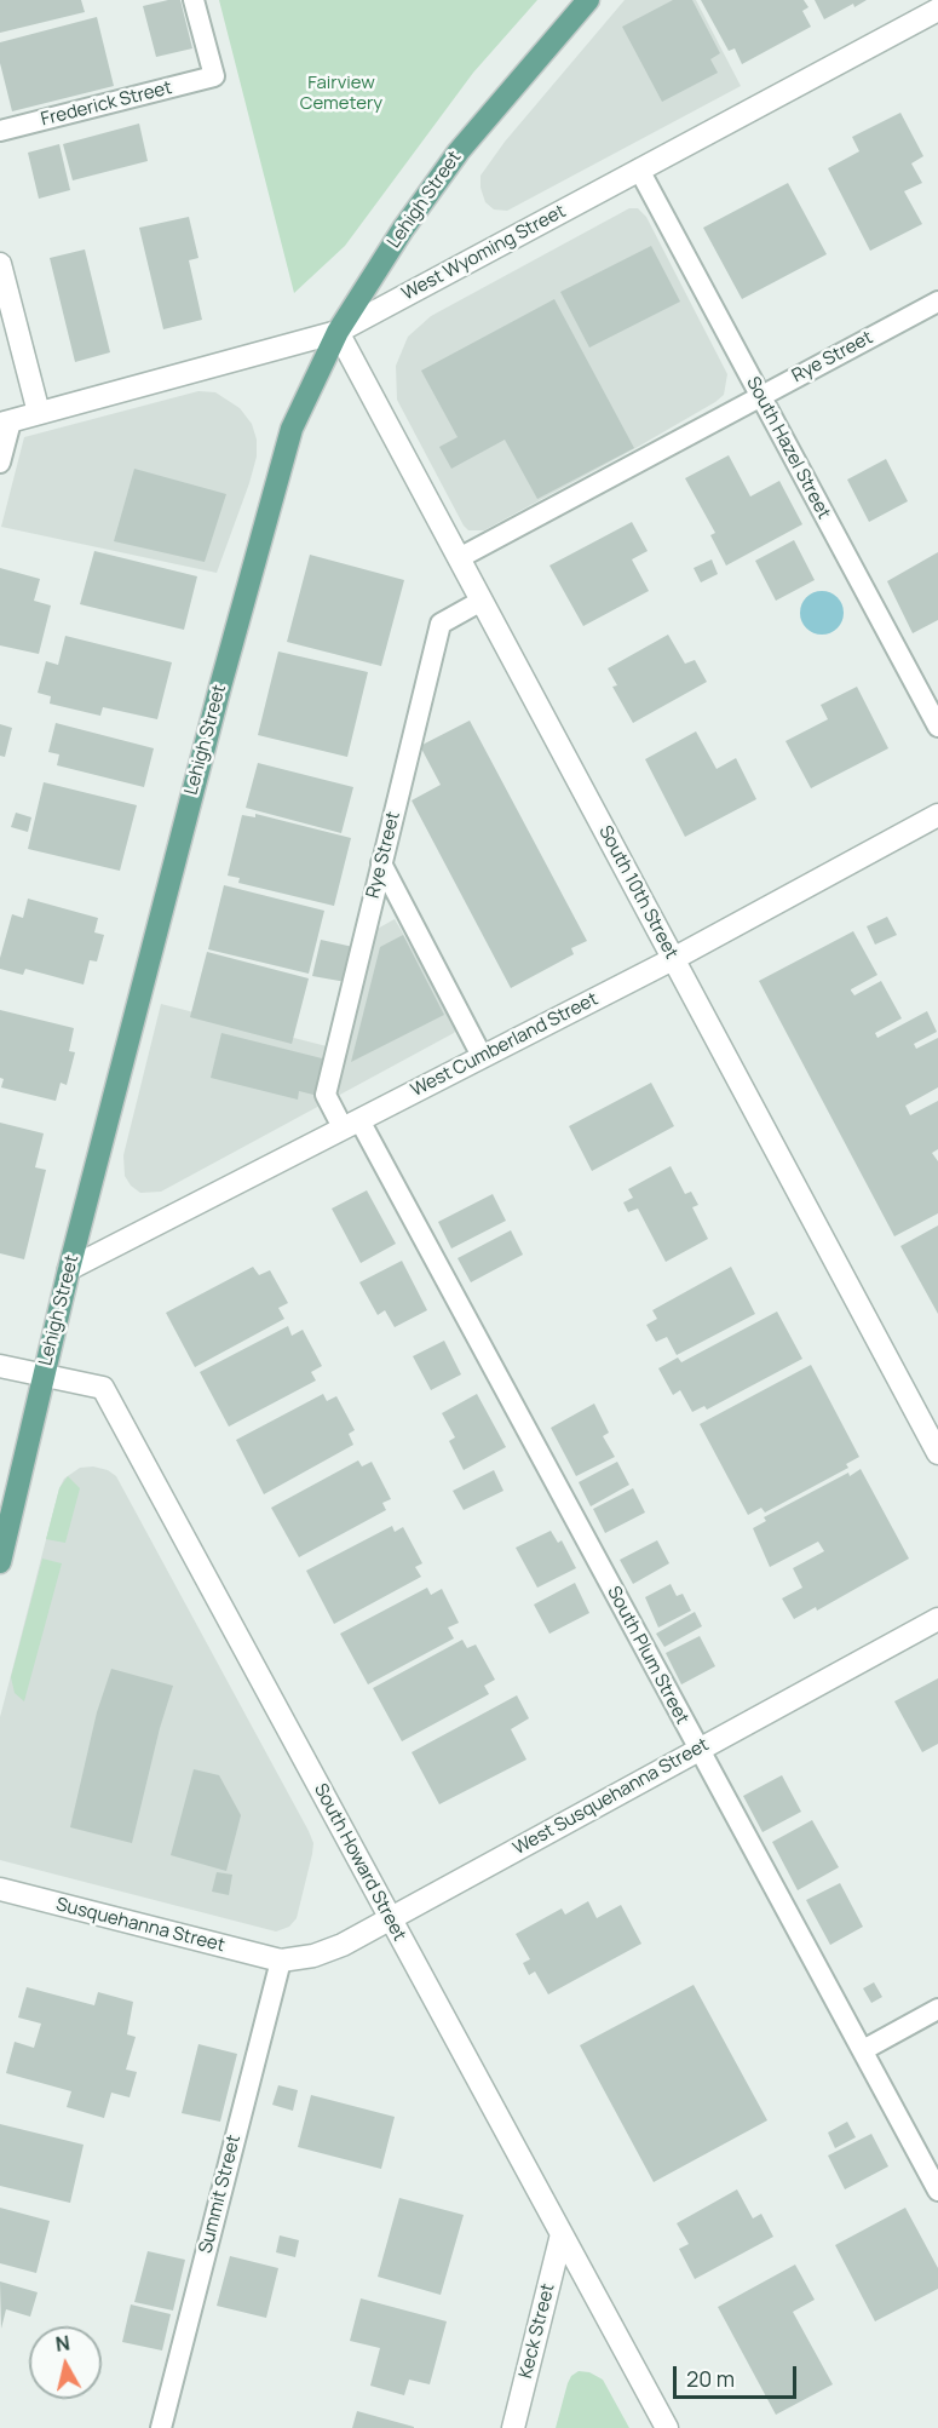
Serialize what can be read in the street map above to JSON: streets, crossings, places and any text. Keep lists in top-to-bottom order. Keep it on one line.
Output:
{"streets":{"main road":["Lehigh Street"],"street":["West Wyoming Street","South 10th Street","West Cumberland Street","West Susquehanna Street","South Howard Street","Susquehanna Street","Keck Street"],"lane":["Frederick Street","Rye Street","South Hazel Street","South Plum Street","Summit Street"]},"crossings":[["Lehigh Street","West Wyoming Street"],["Lehigh Street","South 10th Street"],["Lehigh Street","West Cumberland Street"],["Lehigh Street","South Howard Street"],["West Wyoming Street","South Hazel Street"],["West Wyoming Street","South 10th Street"],["Rye Street","South Hazel Street"],["Rye Street","South 10th Street"],["Rye Street","West Cumberland Street"],["Rye Street","South Plum Street"],["South 10th Street","West Cumberland Street"],["West Cumberland Street","South Plum Street"],["South Plum Street","West Susquehanna Street"],["West Susquehanna Street","South Howard Street"],["West Susquehanna Street","Susquehanna Street"],["West Susquehanna Street","Summit Street"],["South Howard Street","Keck Street"],["Susquehanna Street","Summit Street"]],"parks":["Fairview Cemetery"],"scale_bar":"20 m","north":"top"}
